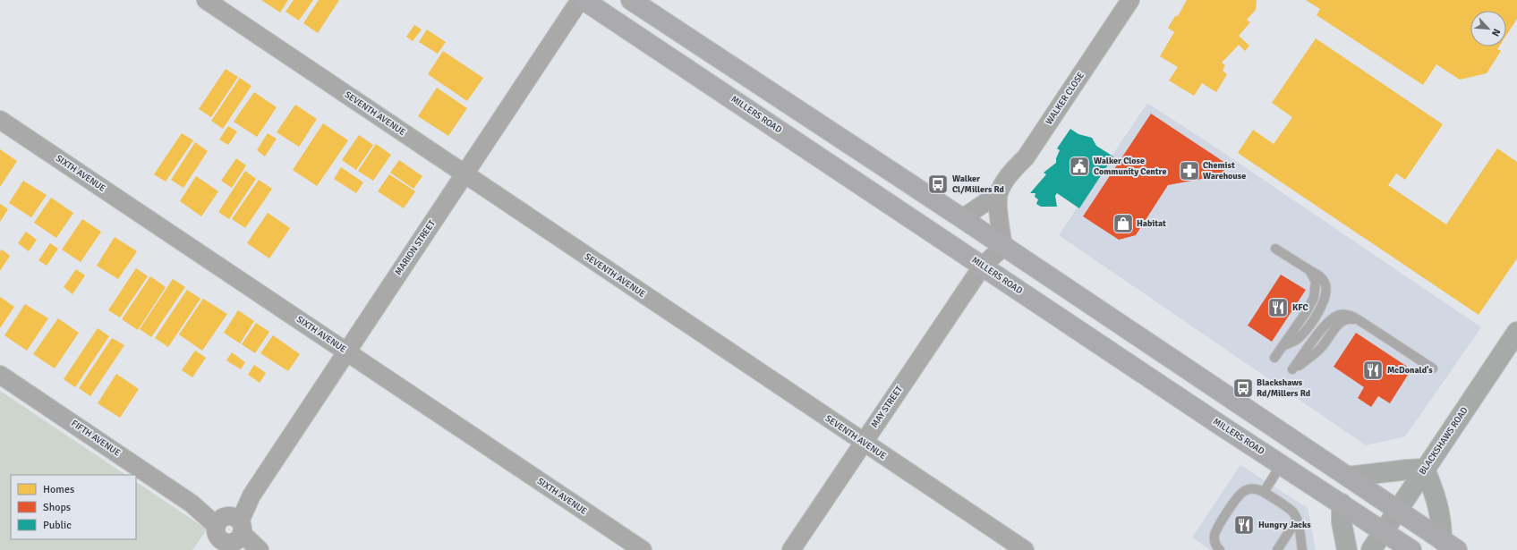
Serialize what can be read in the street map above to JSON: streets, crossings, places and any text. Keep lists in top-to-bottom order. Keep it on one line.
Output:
{"streets":{"main road":["MILLERS ROAD","BLACKSHAWS ROAD"],"street":["WALKER CLOSE","SEVENTH AVENUE","SIXTH AVENUE","MARION STREET","MAY STREET","FIFTH AVENUE"]},"crossings":[["SEVENTH AVENUE","MARION STREET"],["SEVENTH AVENUE","MAY STREET"],["MILLERS ROAD","MAY STREET"],["MILLERS ROAD","BLACKSHAWS ROAD"],["SIXTH AVENUE","MARION STREET"],["MARION STREET","FIFTH AVENUE"]],"places":{"public building":["Walker Close Community Centre"],"pharmacy":["Chemist Warehouse"],"bus stop":["Walker Cl/Millers Rd","Blackshaws Rd/Millers Rd"],"shop":["Habitat"],"restaurant":["KFC","McDonald's","Hungry Jacks"]},"legend":["Homes","Shops","Public"],"north":"bottom right"}
